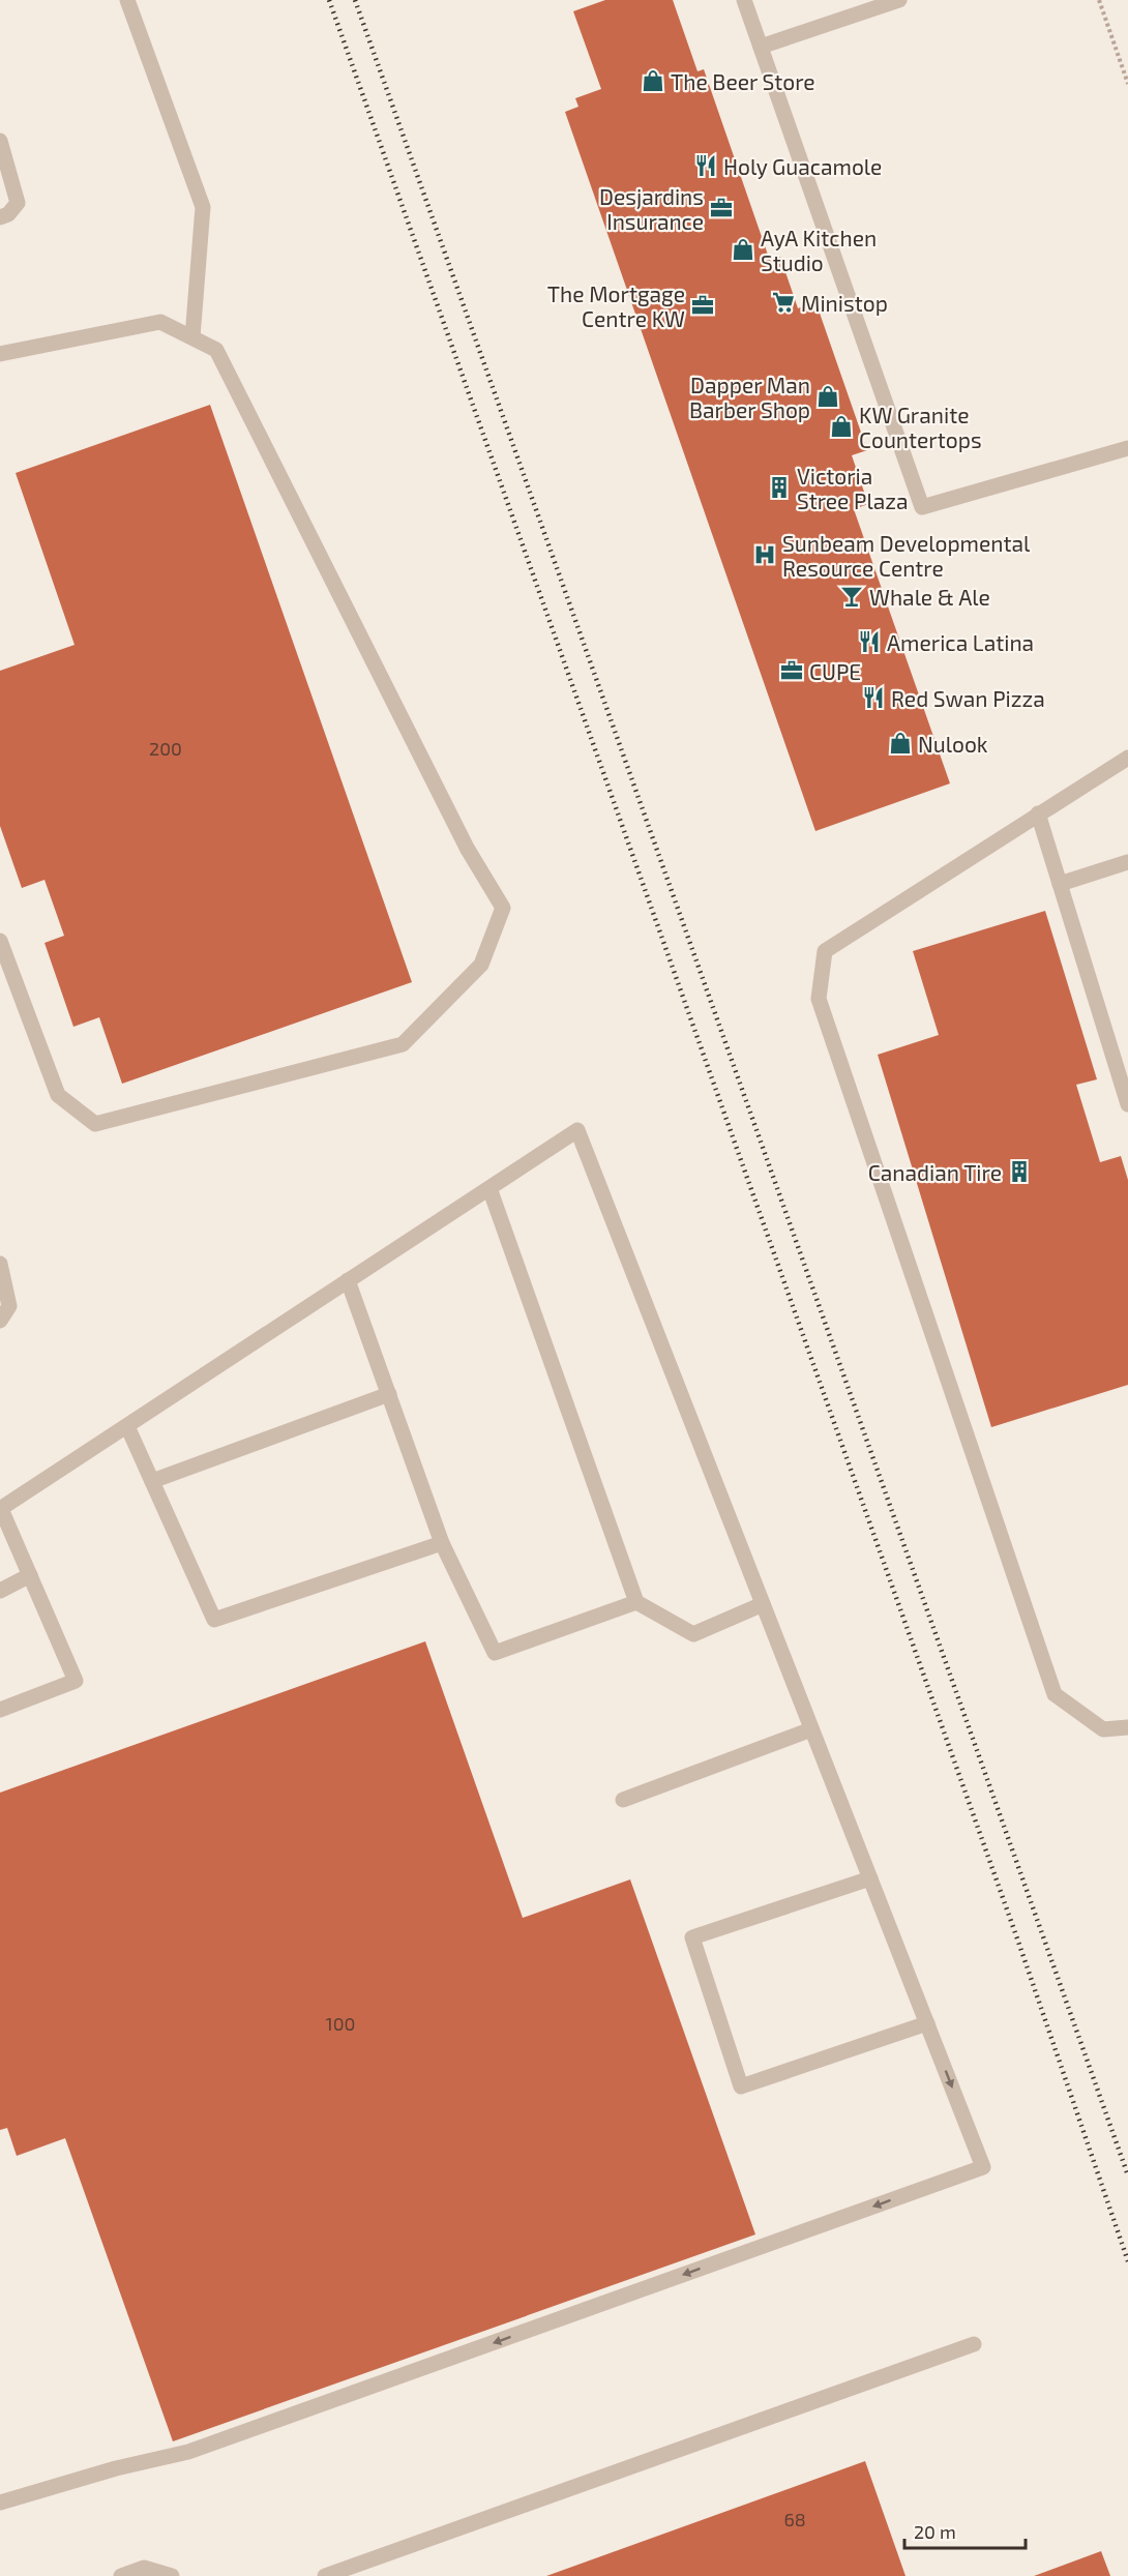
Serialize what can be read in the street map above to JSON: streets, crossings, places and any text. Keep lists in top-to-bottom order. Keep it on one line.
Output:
{"places":{"shop":["The Beer Store","AyA Kitchen Studio","Dapper Man Barber Shop","KW Granite Countertops","Nulook"],"restaurant":["Holy Guacamole","America Latina","Red Swan Pizza"],"office":["Desjardins Insurance","The Mortgage Centre KW","CUPE"],"supermarket":["Ministop"],"building":["Victoria Stree Plaza","Canadian Tire"],"hospital":["Sunbeam Developmental Resource Centre"],"bar":["Whale & Ale"]},"house_numbers":["200","100","68"],"scale_bar":"20 m"}
